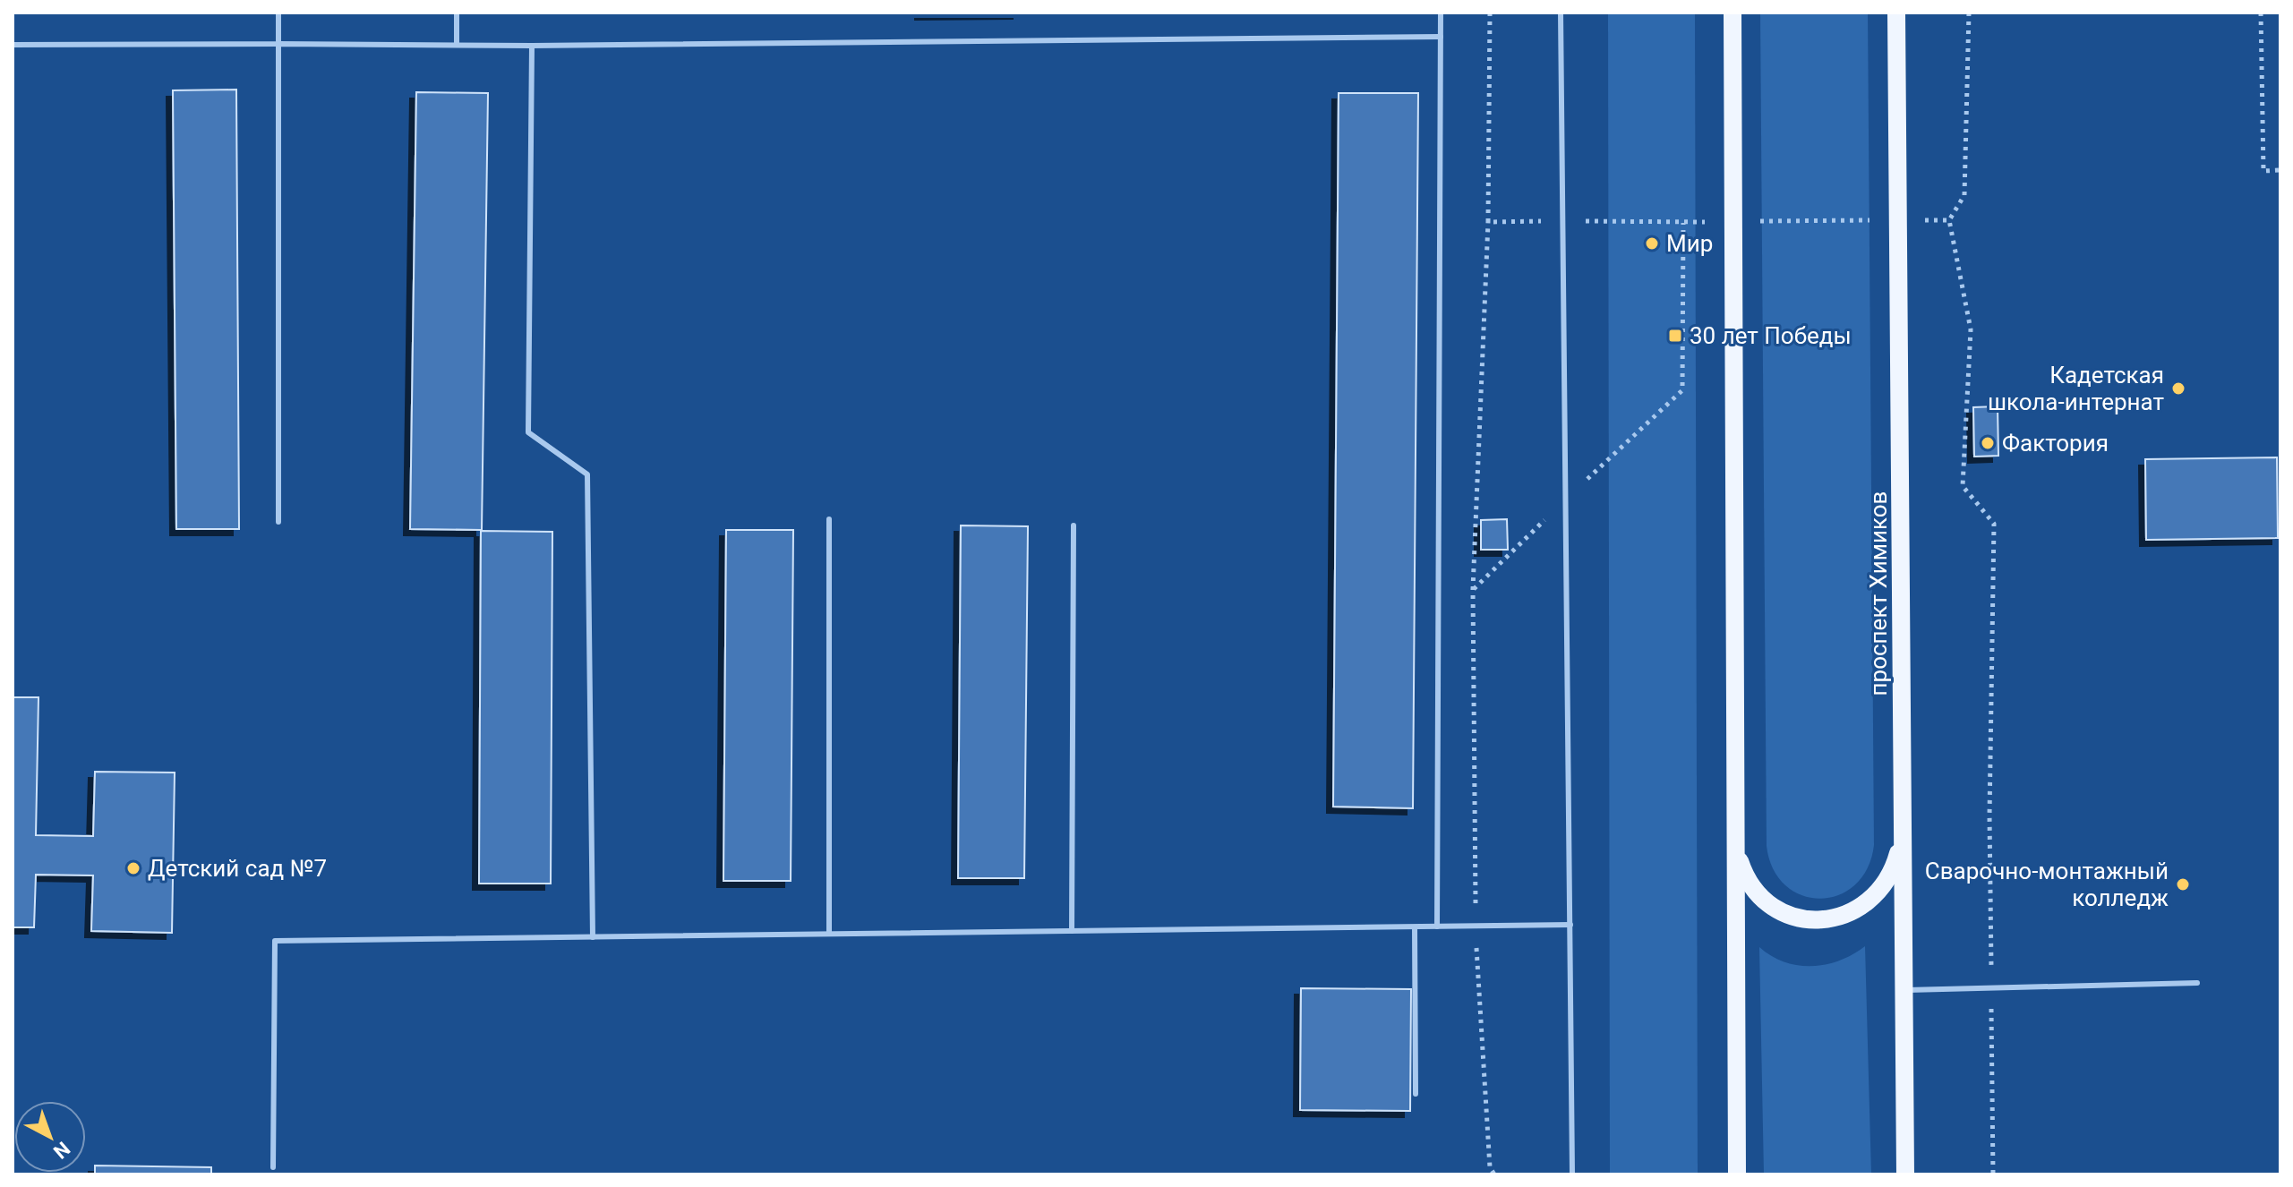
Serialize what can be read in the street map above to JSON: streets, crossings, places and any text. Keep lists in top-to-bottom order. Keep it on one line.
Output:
{"streets":{"main road":["проспект Химиков"]},"places":{"other":["Мир","Кадетская школа-интернат","Фактория","Детский сад №7","Сварочно-монтажный колледж"],"transit":["30 лет Победы"]},"north":"bottom right"}
